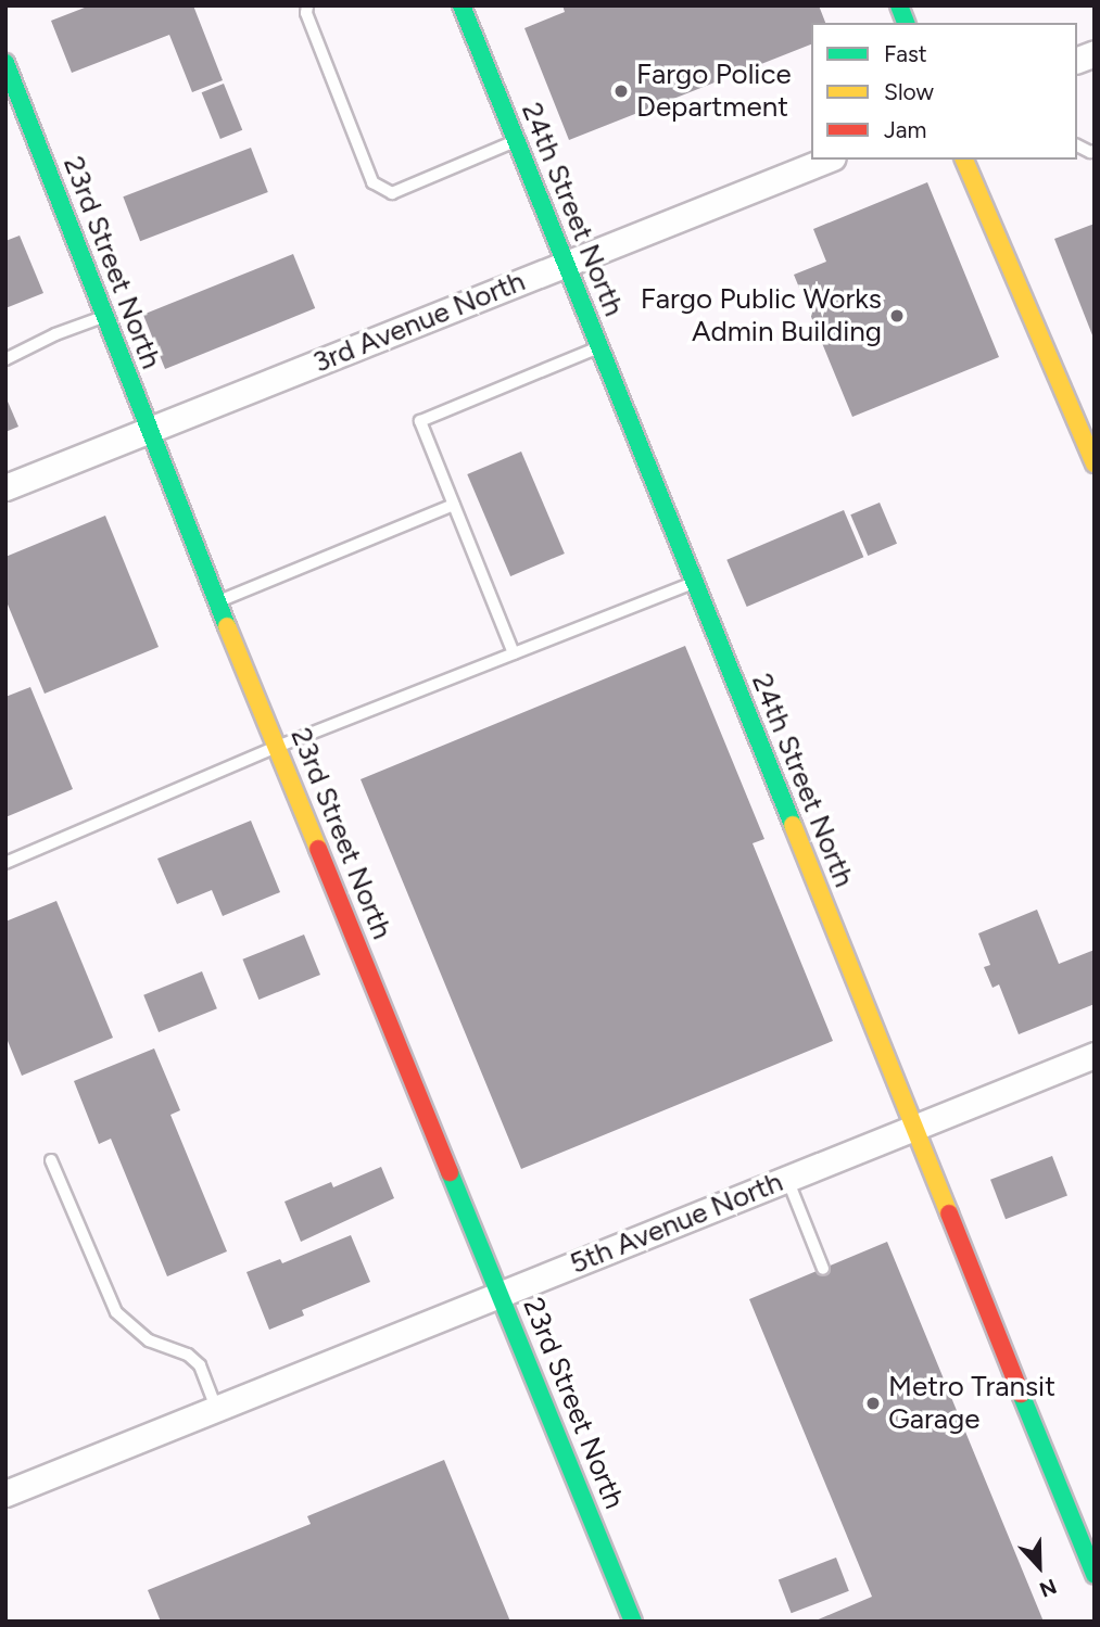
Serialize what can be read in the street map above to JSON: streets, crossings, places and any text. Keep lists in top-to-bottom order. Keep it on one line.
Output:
{"streets":{"street":["24th Street North","23rd Street North","3rd Avenue North","5th Avenue North"]},"crossings":[["24th Street North","3rd Avenue North"],["24th Street North","5th Avenue North"],["23rd Street North","3rd Avenue North"],["23rd Street North","5th Avenue North"]],"places":["Fargo Police Department","Fargo Public Works Admin Building","Metro Transit Garage"],"legend":["Fast","Slow","Jam"],"north":"bottom"}
